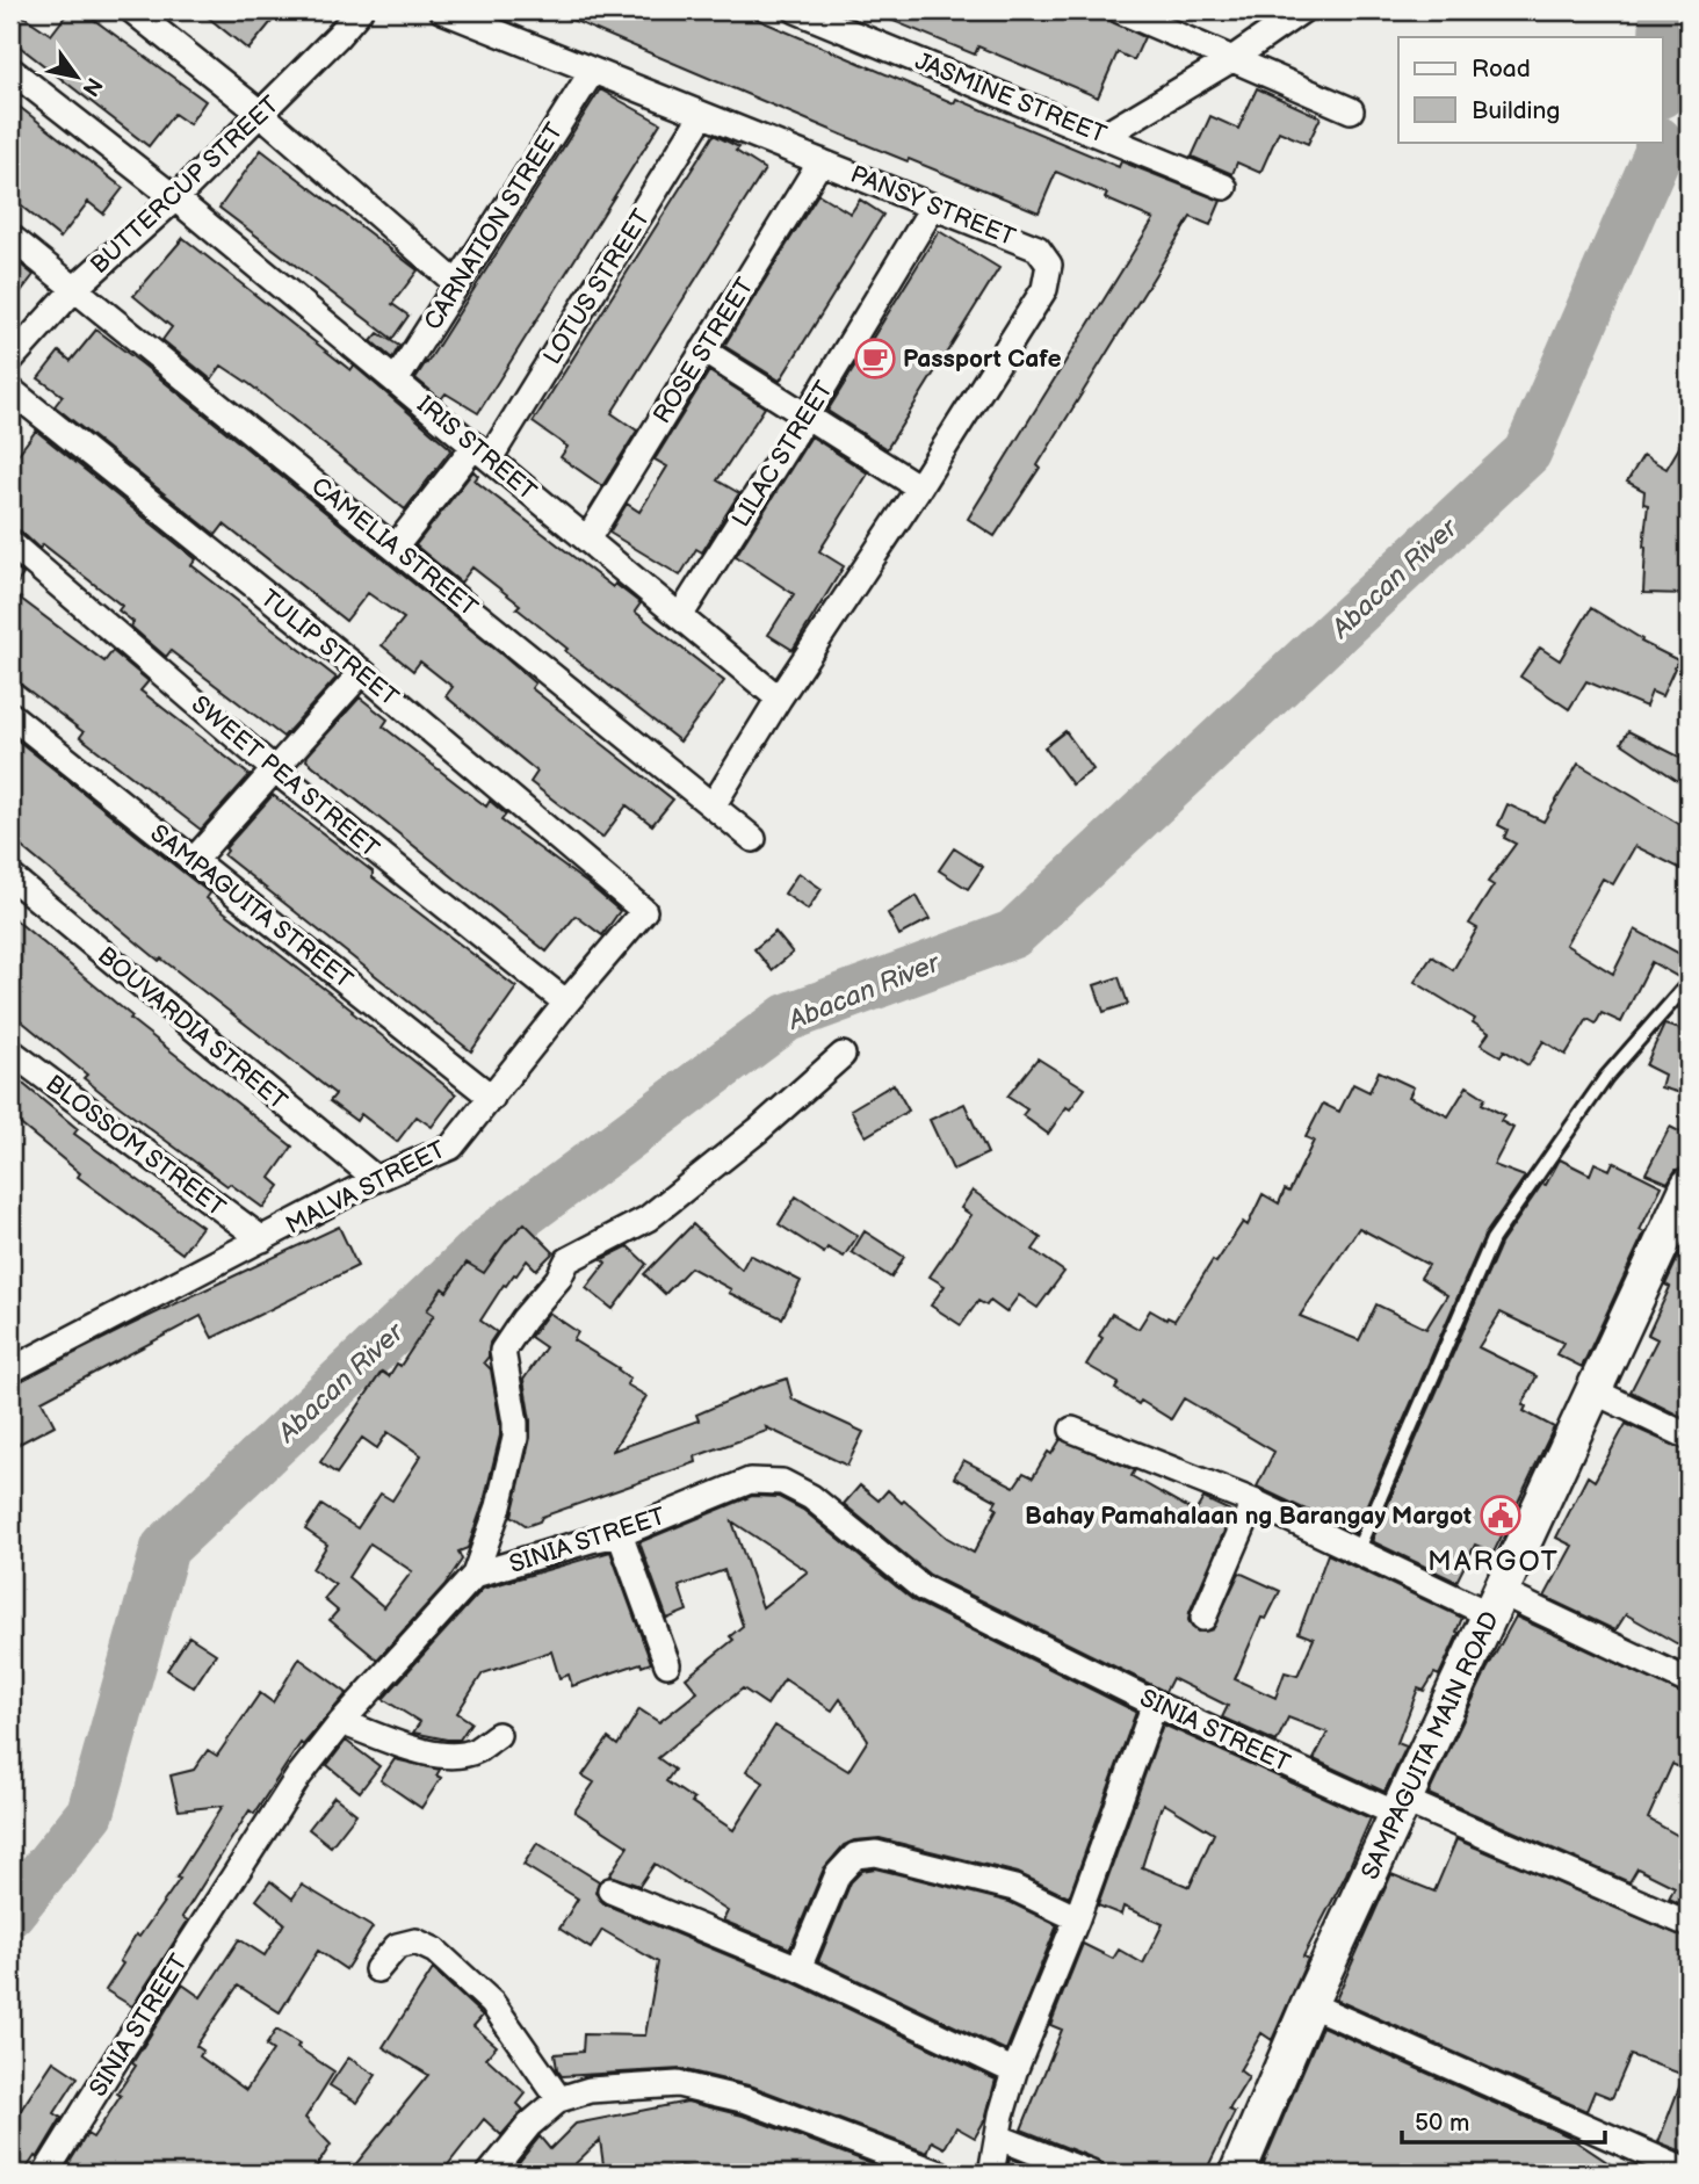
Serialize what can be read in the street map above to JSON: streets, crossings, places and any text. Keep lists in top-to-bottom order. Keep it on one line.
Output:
{"streets":{"street":["JASMINE STREET","BUTTERCUP STREET","PANSY STREET","CARNATION STREET","LOTUS STREET","ROSE STREET","IRIS STREET","LILAC STREET","CAMELIA STREET","TULIP STREET","SWEET PEA STREET","SAMPAGUITA STREET","BOUVARDIA STREET","BLOSSOM STREET","MALVA STREET","SINIA STREET","SAMPAGUITA MAIN ROAD"]},"crossings":[["BUTTERCUP STREET","IRIS STREET"],["BUTTERCUP STREET","CAMELIA STREET"],["PANSY STREET","CARNATION STREET"],["PANSY STREET","LOTUS STREET"],["PANSY STREET","ROSE STREET"],["PANSY STREET","IRIS STREET"],["PANSY STREET","LILAC STREET"],["PANSY STREET","CAMELIA STREET"],["CARNATION STREET","IRIS STREET"],["LOTUS STREET","IRIS STREET"],["LOTUS STREET","CAMELIA STREET"],["ROSE STREET","IRIS STREET"],["IRIS STREET","LILAC STREET"],["TULIP STREET","MALVA STREET"],["SWEET PEA STREET","MALVA STREET"],["SAMPAGUITA STREET","MALVA STREET"],["BOUVARDIA STREET","MALVA STREET"],["BLOSSOM STREET","MALVA STREET"],["SINIA STREET","SAMPAGUITA MAIN ROAD"]],"districts":["MARGOT"],"water":["Abacan River"],"places":{"cafe":["Passport Cafe"],"public building":["Bahay Pamahalaan ng Barangay Margot"]},"legend":["Road","Building"],"scale_bar":"50 m","north":"bottom right"}
